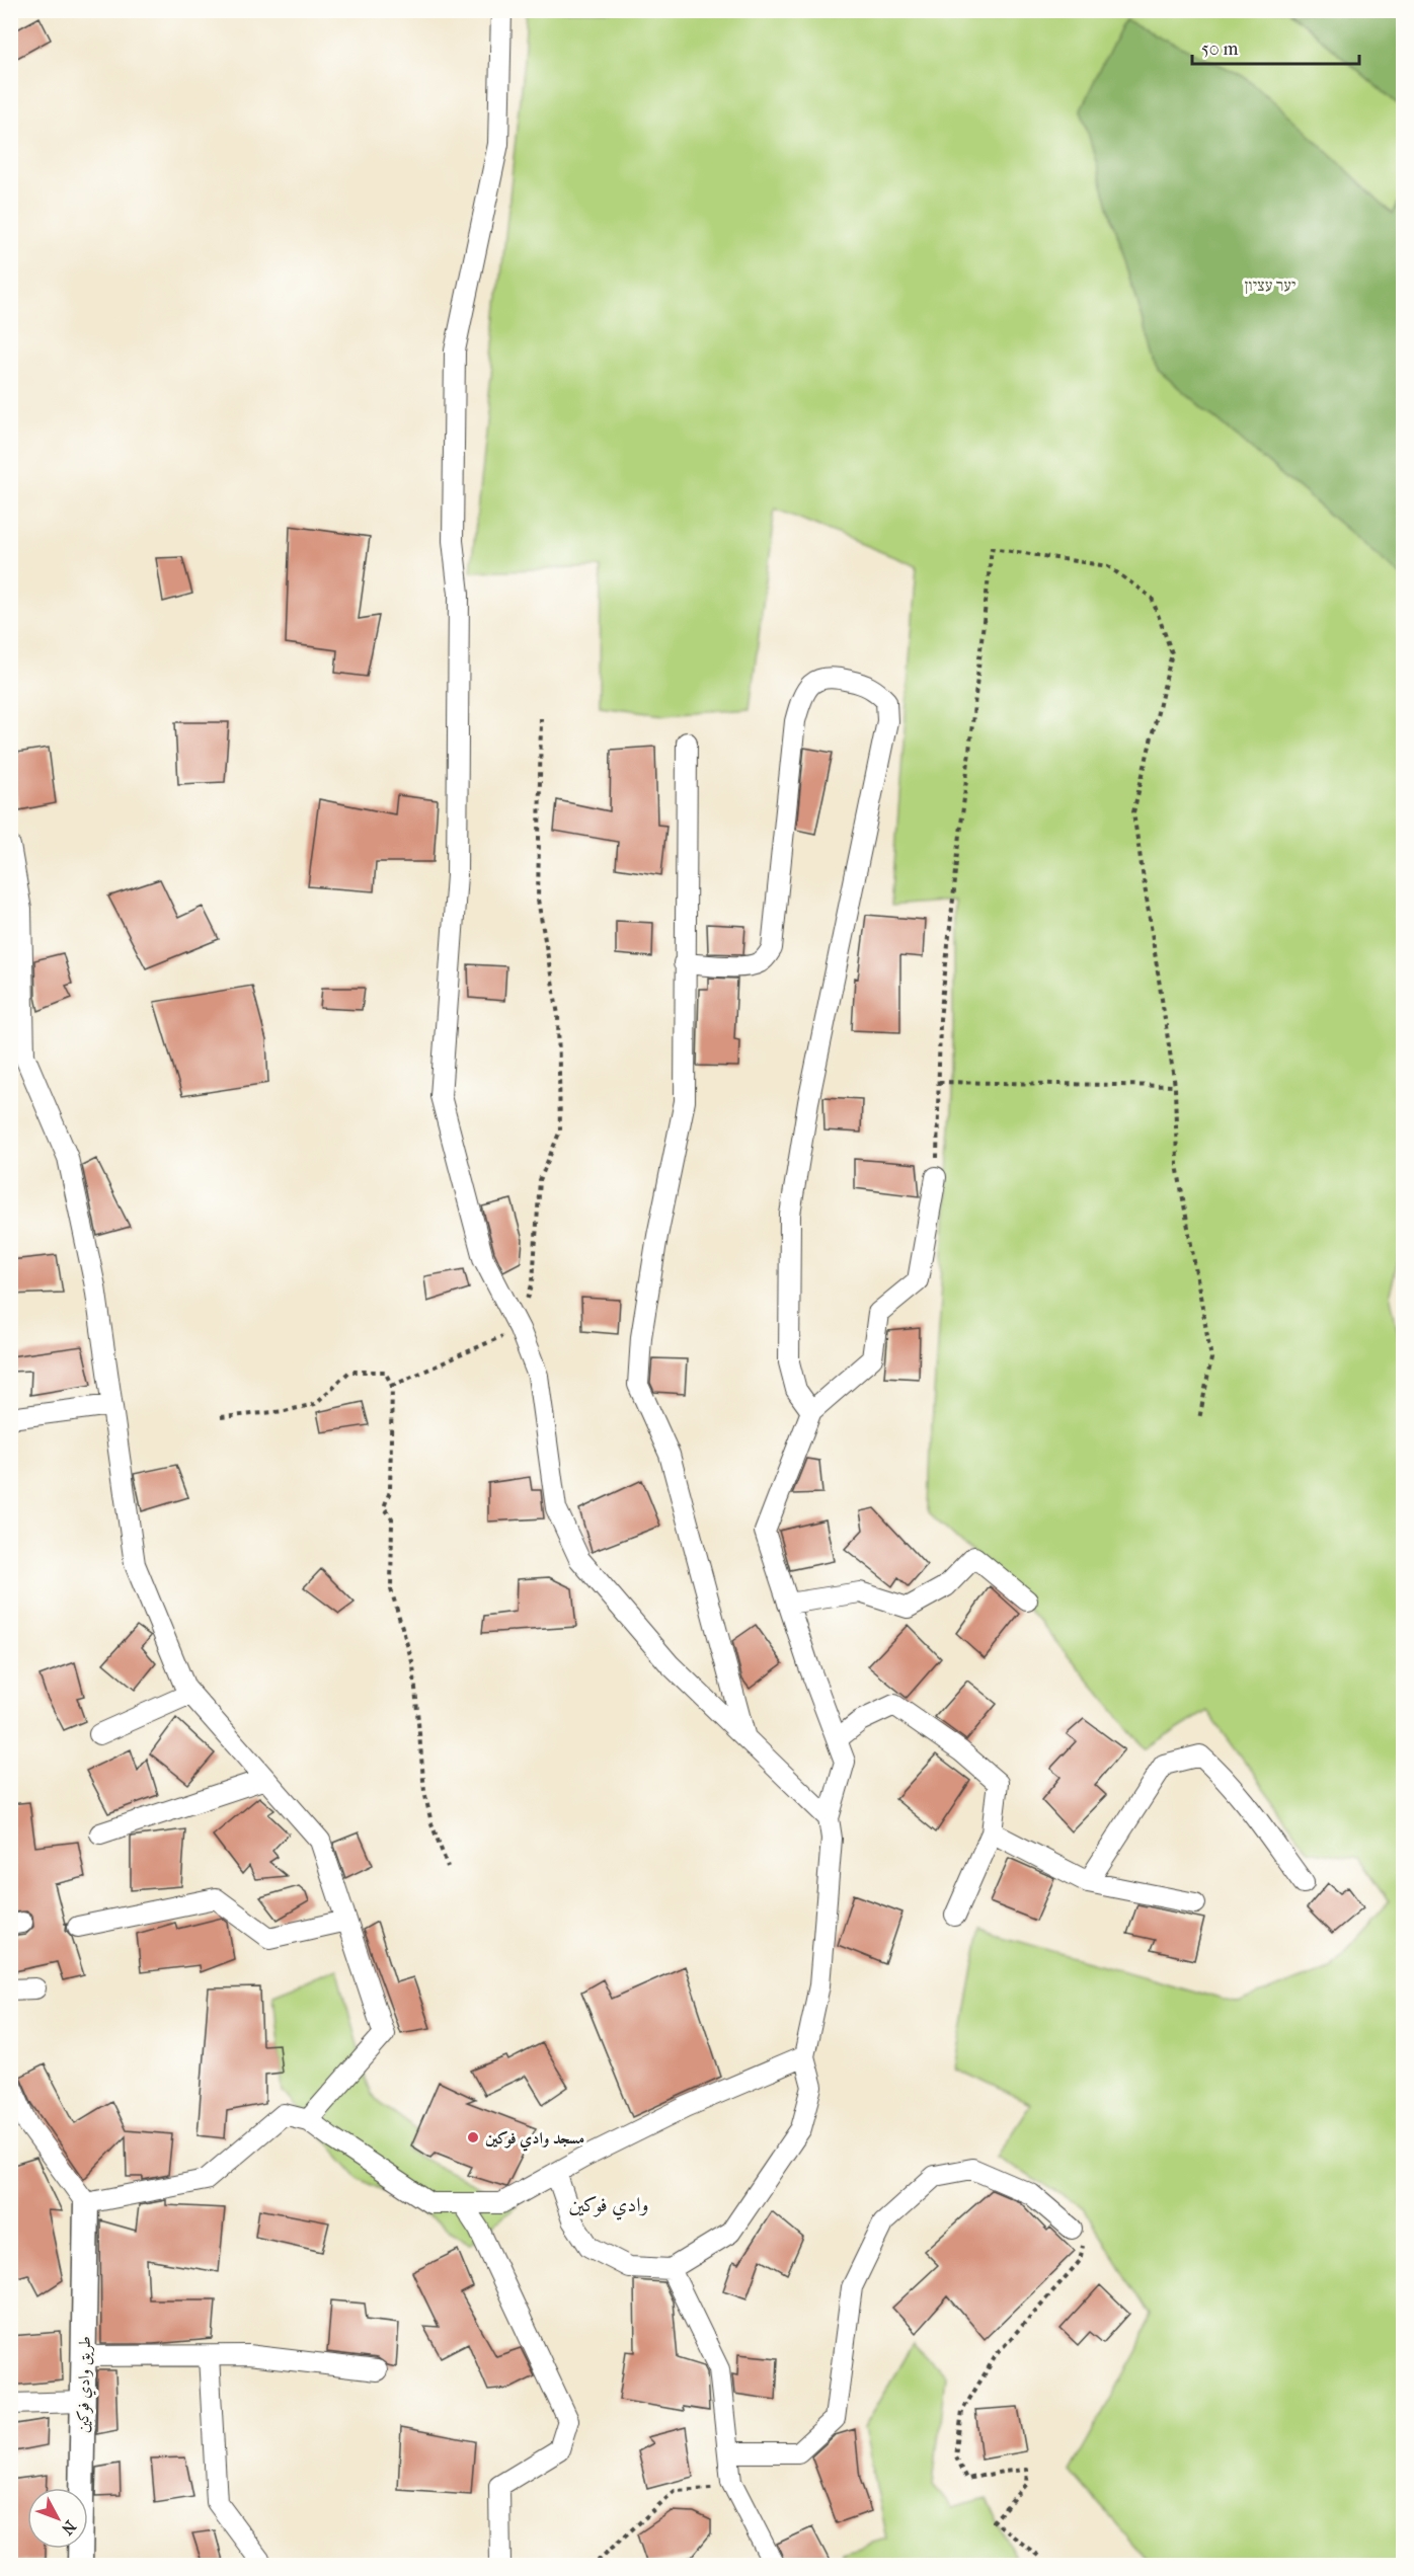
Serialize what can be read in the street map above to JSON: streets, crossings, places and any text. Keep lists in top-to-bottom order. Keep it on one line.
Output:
{"streets":{"street":["طريق وادي فوکين"]},"districts":["وادي فوكين"],"parks":["יער עציון"],"places":["مسجد وادي فوكين"],"scale_bar":"50 m","north":"bottom right"}
